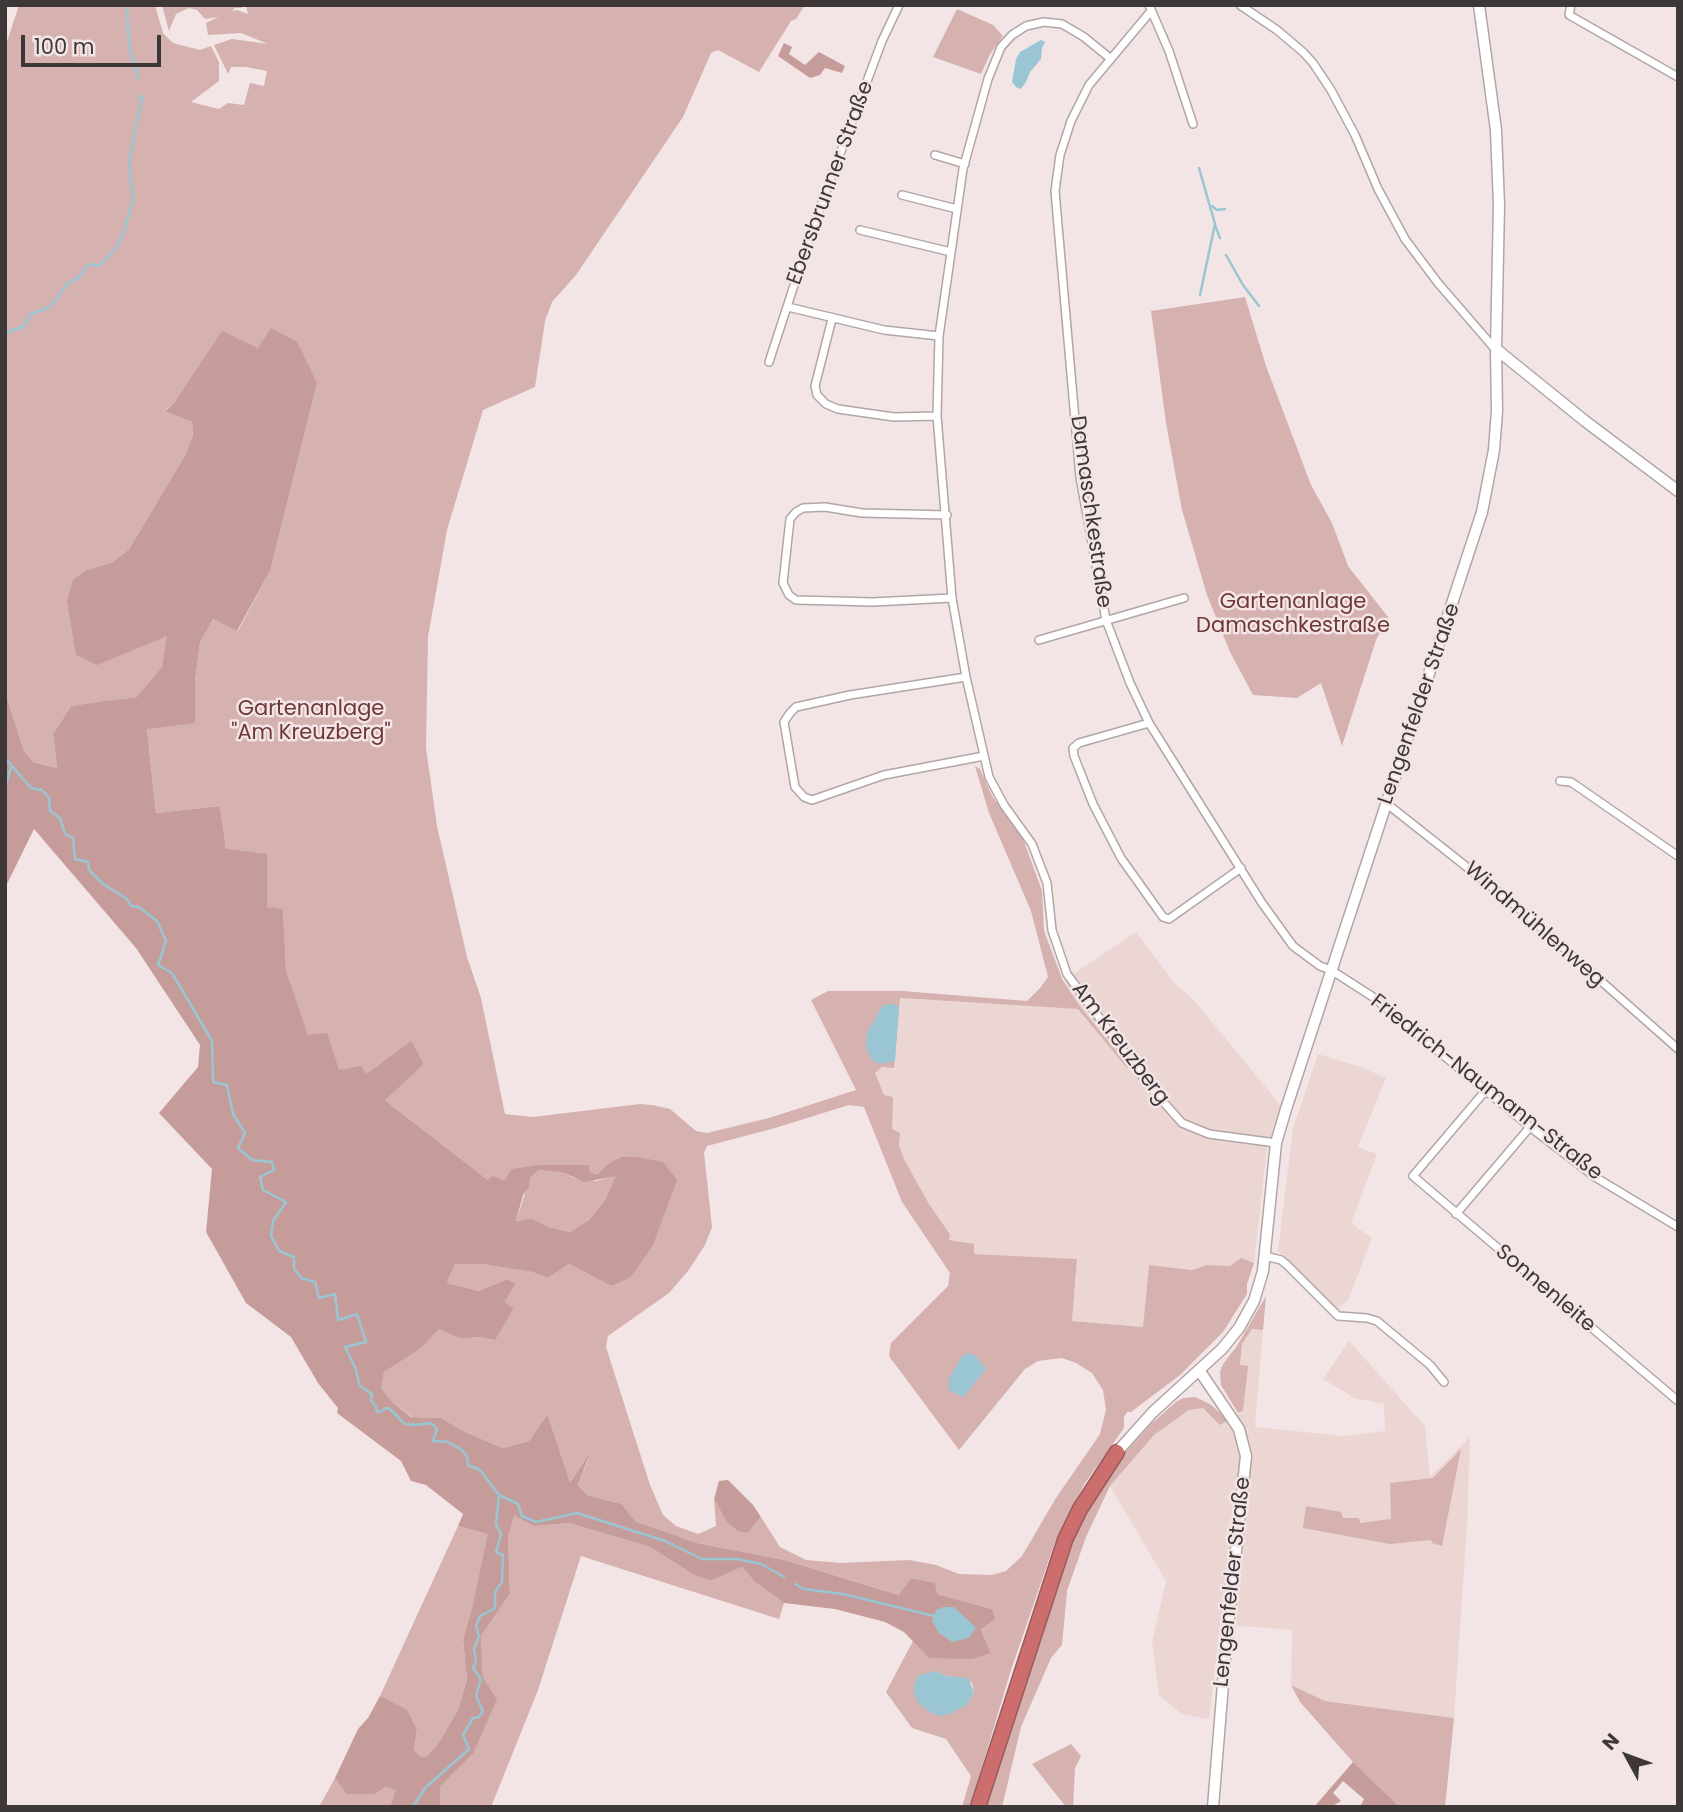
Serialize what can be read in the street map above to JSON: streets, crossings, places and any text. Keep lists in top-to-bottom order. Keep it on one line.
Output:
{"streets":{"main road":["Lengenfelder Straße"],"street":["Ebersbrunner Straße","Damaschkestraße","Windmühlenweg","Am Kreuzberg","Friedrich-Naumann-Straße","Sonnenleite"]},"crossings":[["Damaschkestraße","Lengenfelder Straße"],["Damaschkestraße","Am Kreuzberg"],["Damaschkestraße","Friedrich-Naumann-Straße"],["Lengenfelder Straße","Windmühlenweg"],["Lengenfelder Straße","Am Kreuzberg"],["Lengenfelder Straße","Friedrich-Naumann-Straße"],["Friedrich-Naumann-Straße","Sonnenleite"]],"parks":["Gartenanlage Damaschkestraße","Gartenanlage \"Am Kreuzberg\""],"scale_bar":"100 m","north":"top left"}
